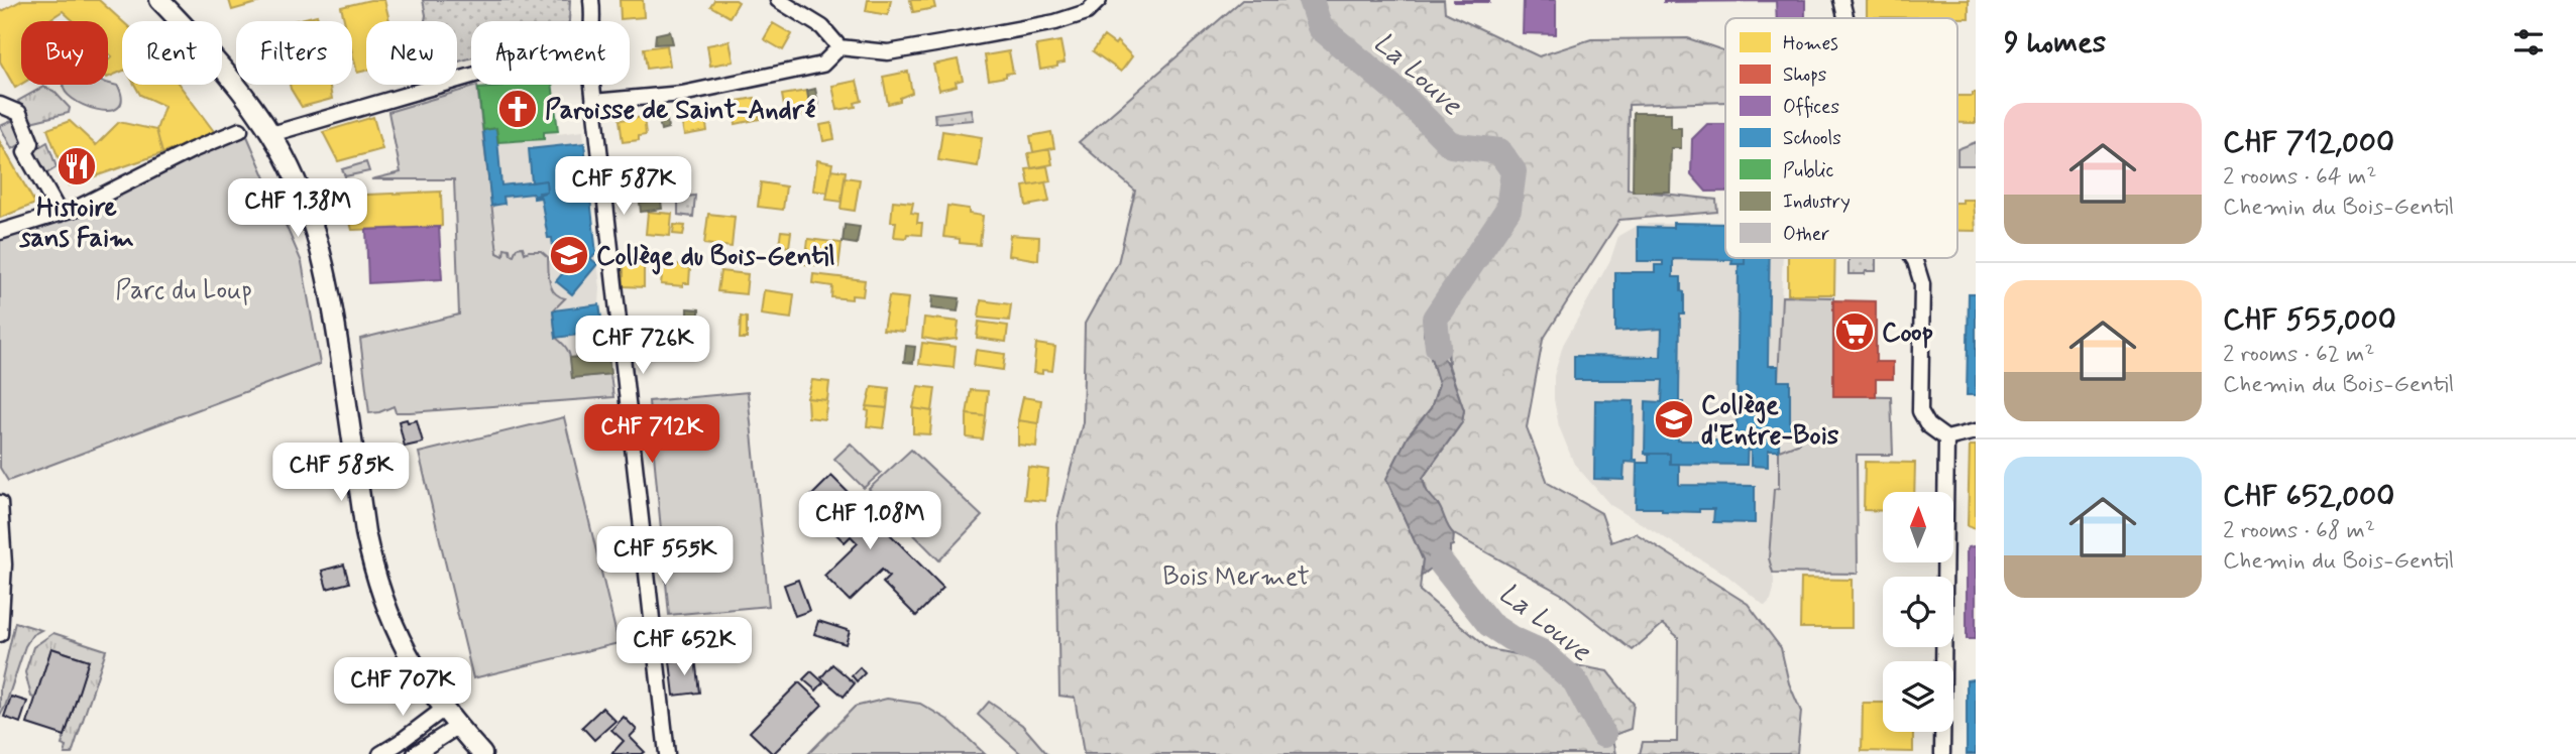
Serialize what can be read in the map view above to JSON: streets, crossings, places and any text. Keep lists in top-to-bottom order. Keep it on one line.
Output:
{"water":["La Louve"],"parks":["Parc du Loup","Bois Mermet"],"places":{"church":["Paroisse de Saint-André"],"restaurant":["Histoire sans Faim"],"school or university":["Collège du Bois-Gentil","Collège d'Entre-Bois"],"supermarket":["Coop"]},"legend":["Homes","Shops","Offices","Schools","Public","Industry","Other"],"north":"top","page":{"heading":"9 homes","chip":["Buy","Rent","Filters","New","Apartment"],"list":[{"name":"CHF 712,000","note":"2 rooms · 64 m² · Chemin du Bois-Gentil"},{"name":"CHF 555,000","note":"2 rooms · 62 m² · Chemin du Bois-Gentil"},{"name":"CHF 652,000","note":"2 rooms · 68 m² · Chemin du Bois-Gentil"}],"price":["CHF 587K","CHF 1.38M","CHF 726K","CHF 712K","CHF 585K","CHF 1.08M","CHF 555K","CHF 652K","CHF 707K"]}}
